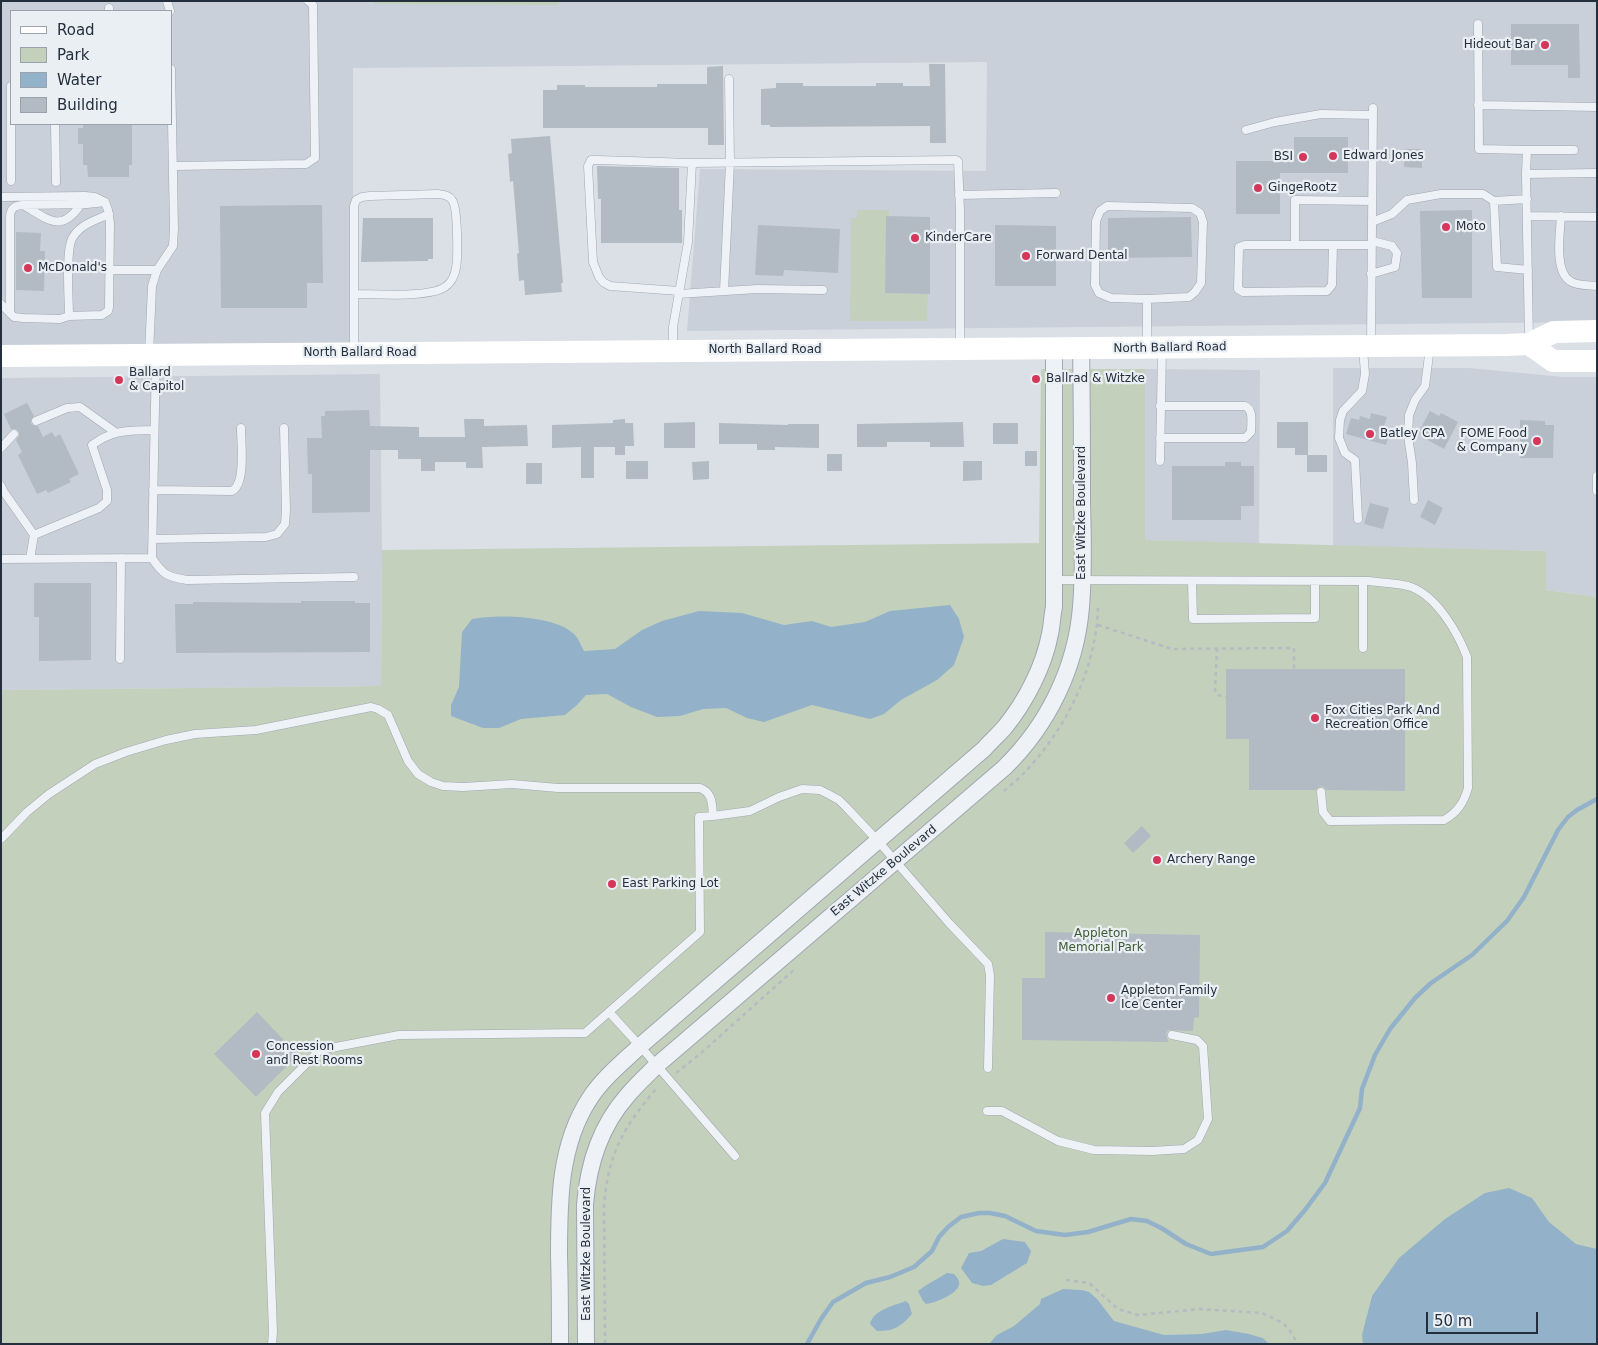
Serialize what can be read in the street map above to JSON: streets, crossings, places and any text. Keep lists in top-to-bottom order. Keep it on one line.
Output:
{"streets":{"main road":["North Ballard Road"],"street":["East Witzke Boulevard"]},"crossings":[["North Ballard Road","East Witzke Boulevard"]],"parks":["Appleton Memorial Park"],"places":["Hideout Bar","Edward Jones","BSI","GingeRootz","Moto","KinderCare","Forward Dental","McDonald's","Ballrad & Witzke","Ballard & Capitol","Batley CPA","FOME Food & Company","Fox Cities Park And Recreation Office","Archery Range","East Parking Lot","Appleton Family Ice Center","Concession and Rest Rooms"],"legend":["Road","Park","Water","Building"],"scale_bar":"50 m"}
